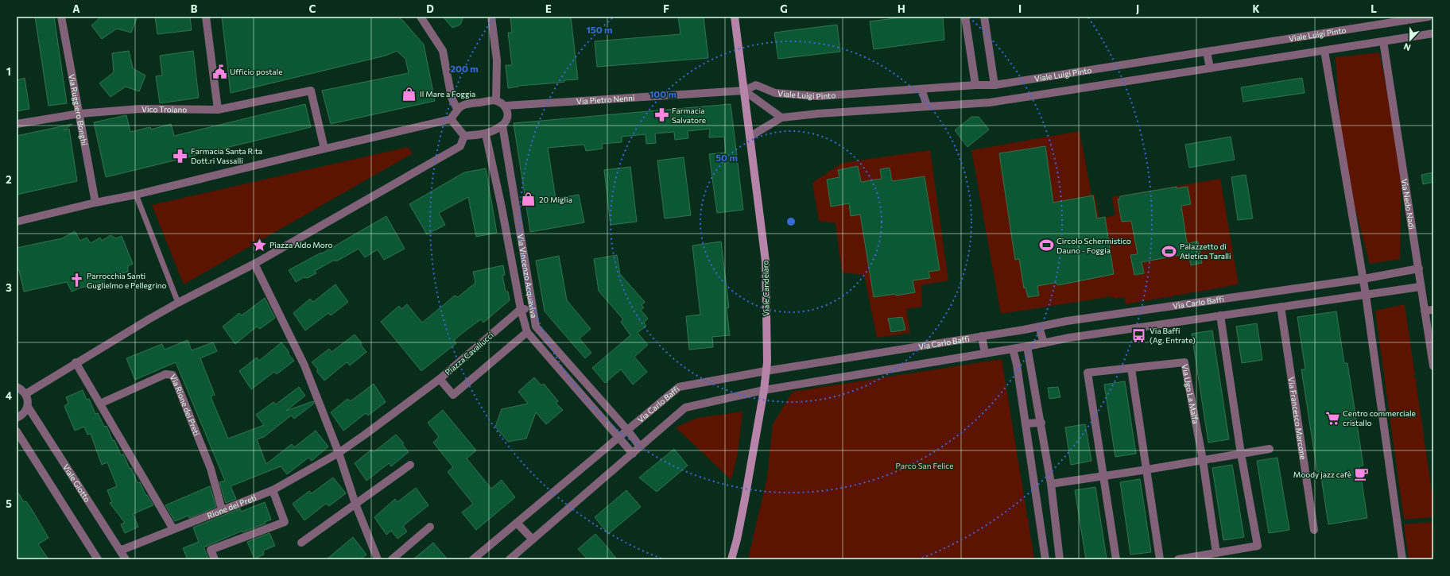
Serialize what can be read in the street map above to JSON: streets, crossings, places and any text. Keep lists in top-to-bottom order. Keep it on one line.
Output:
{"streets":{"main road":["Viale Candelaro"],"street":["Viale Luigi Pinto","Via Pietro Nenni","Via Ruggiero Bonghi","Vico Troiano","Via Nedo Nadi","Via Vincenzo Acquaviva","Via Carlo Baffi","Piazza Cavallucci","Via Ugo La Malfa","Via Rione dei Preti","Via Francesco Marcone","Viale Giotto","Rione dei Preti"]},"crossings":[["Viale Luigi Pinto","Via Pietro Nenni"],["Viale Luigi Pinto","Viale Candelaro"],["Via Pietro Nenni","Via Vincenzo Acquaviva"],["Via Pietro Nenni","Viale Candelaro"],["Via Ruggiero Bonghi","Vico Troiano"],["Via Nedo Nadi","Via Carlo Baffi"],["Via Vincenzo Acquaviva","Via Carlo Baffi"],["Via Vincenzo Acquaviva","Piazza Cavallucci"],["Viale Candelaro","Via Carlo Baffi"],["Piazza Cavallucci","Rione dei Preti"],["Via Rione dei Preti","Rione dei Preti"],["Viale Giotto","Rione dei Preti"]],"parks":["Parco San Felice"],"places":{"public building":["Ufficio postale"],"shop":["Il Mare a Foggia","20 Miglia"],"pharmacy":["Farmacia Salvatore","Farmacia Santa Rita Dott.ri Vassalli"],"place":["Piazza Aldo Moro"],"sports":["Circolo Schermistico Dauno - Foggia","Palazzetto di Atletica Taralli"],"church":["Parrocchia Santi Guglielmo e Pellegrino"],"bus stop":["Via Baffi (Ag. Entrate)"],"supermarket":["Centro commerciale cristallo"],"cafe":["Moody jazz cafè"]},"north":"bottom","grid":{"columns":["A","B","C","D","E","F","G","H","I","J","K","L"],"rows":["1","2","3","4","5"]},"rings":["150 m","200 m","100 m","50 m"]}
